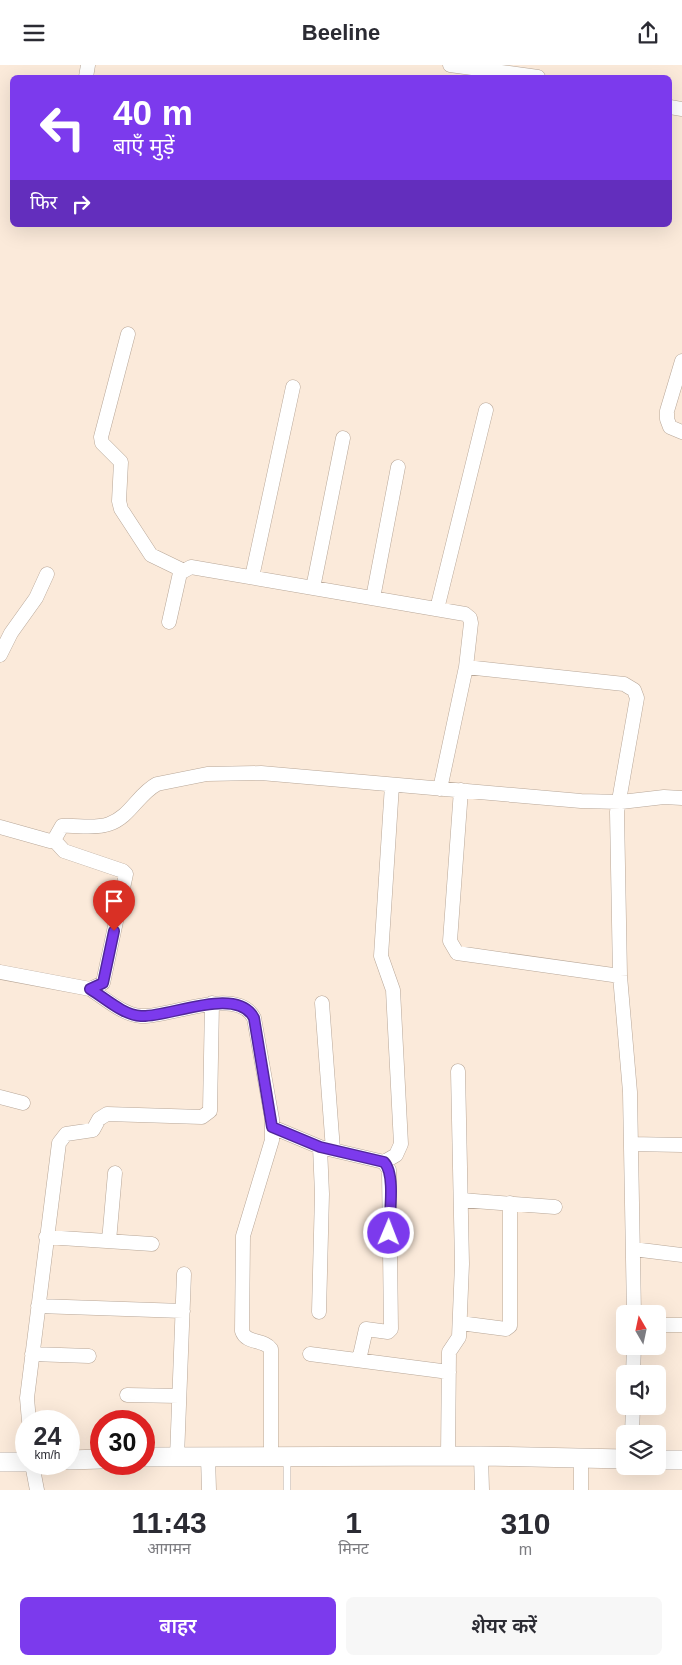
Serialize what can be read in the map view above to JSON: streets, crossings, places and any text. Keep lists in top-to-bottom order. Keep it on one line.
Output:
{"north":"top","page":{"header":"Beeline","turn":["40 m","बाएँ मुड़ें"],"then":"फिर","speed":"24 km/h","limit":"30","eta":["11:43","आगमन","1","मिनट","310","m"],"buttons":["बाहर","शेयर करें"]}}
